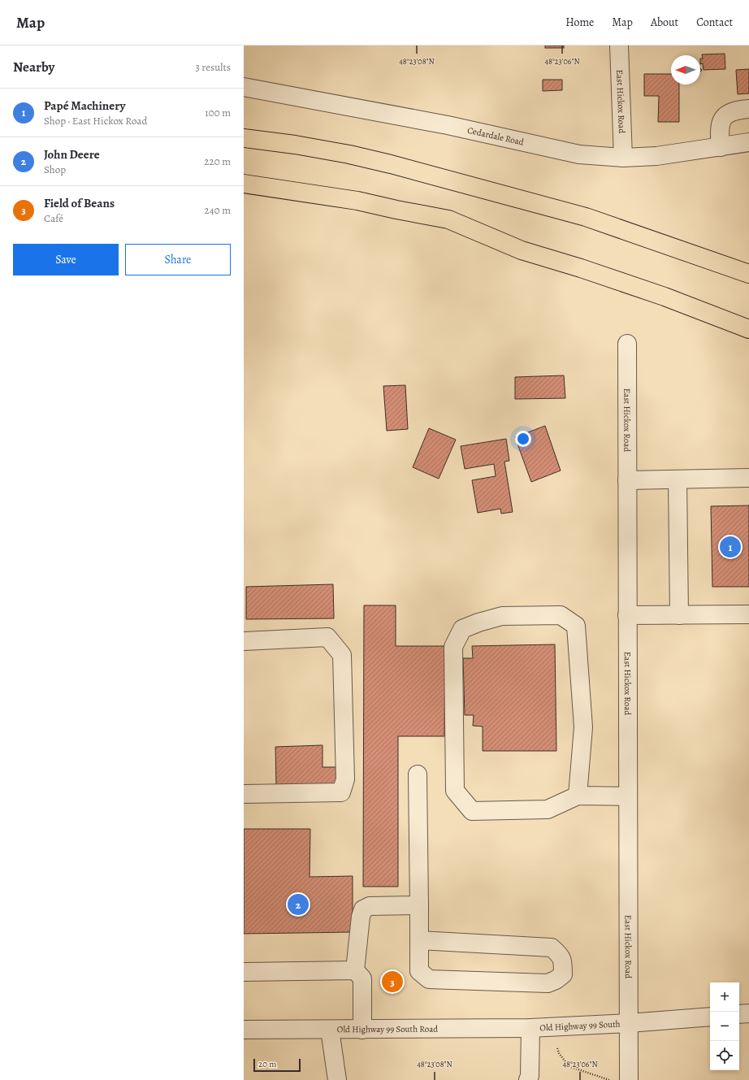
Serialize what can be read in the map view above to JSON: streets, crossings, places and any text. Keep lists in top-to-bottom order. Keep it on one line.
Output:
{"streets":{"street":["East Hickox Road","Cedardale Road","Old Highway 99 South","Old Highway 99 South Road"]},"crossings":[["East Hickox Road","Cedardale Road"],["East Hickox Road","Old Highway 99 South"],["Old Highway 99 South","Old Highway 99 South Road"]],"scale_bar":"20 m","north":"left","page":{"header":"Map","nav":["Home","Map","About","Contact"],"heading":["Nearby","3 results"],"list":[{"mark":"1","name":"Papé Machinery","note":"Shop · East Hickox Road","value":"100 m"},{"mark":"2","name":"John Deere","note":"Shop","value":"220 m"},{"mark":"3","name":"Field of Beans","note":"Café","value":"240 m"}],"buttons":["Save","Share"],"pins":["1","2","3"],"map_buttons":["+","−"],"scale":"20 m"},"coordinates":["48°23'08\"N","48°23'06\"N"]}
